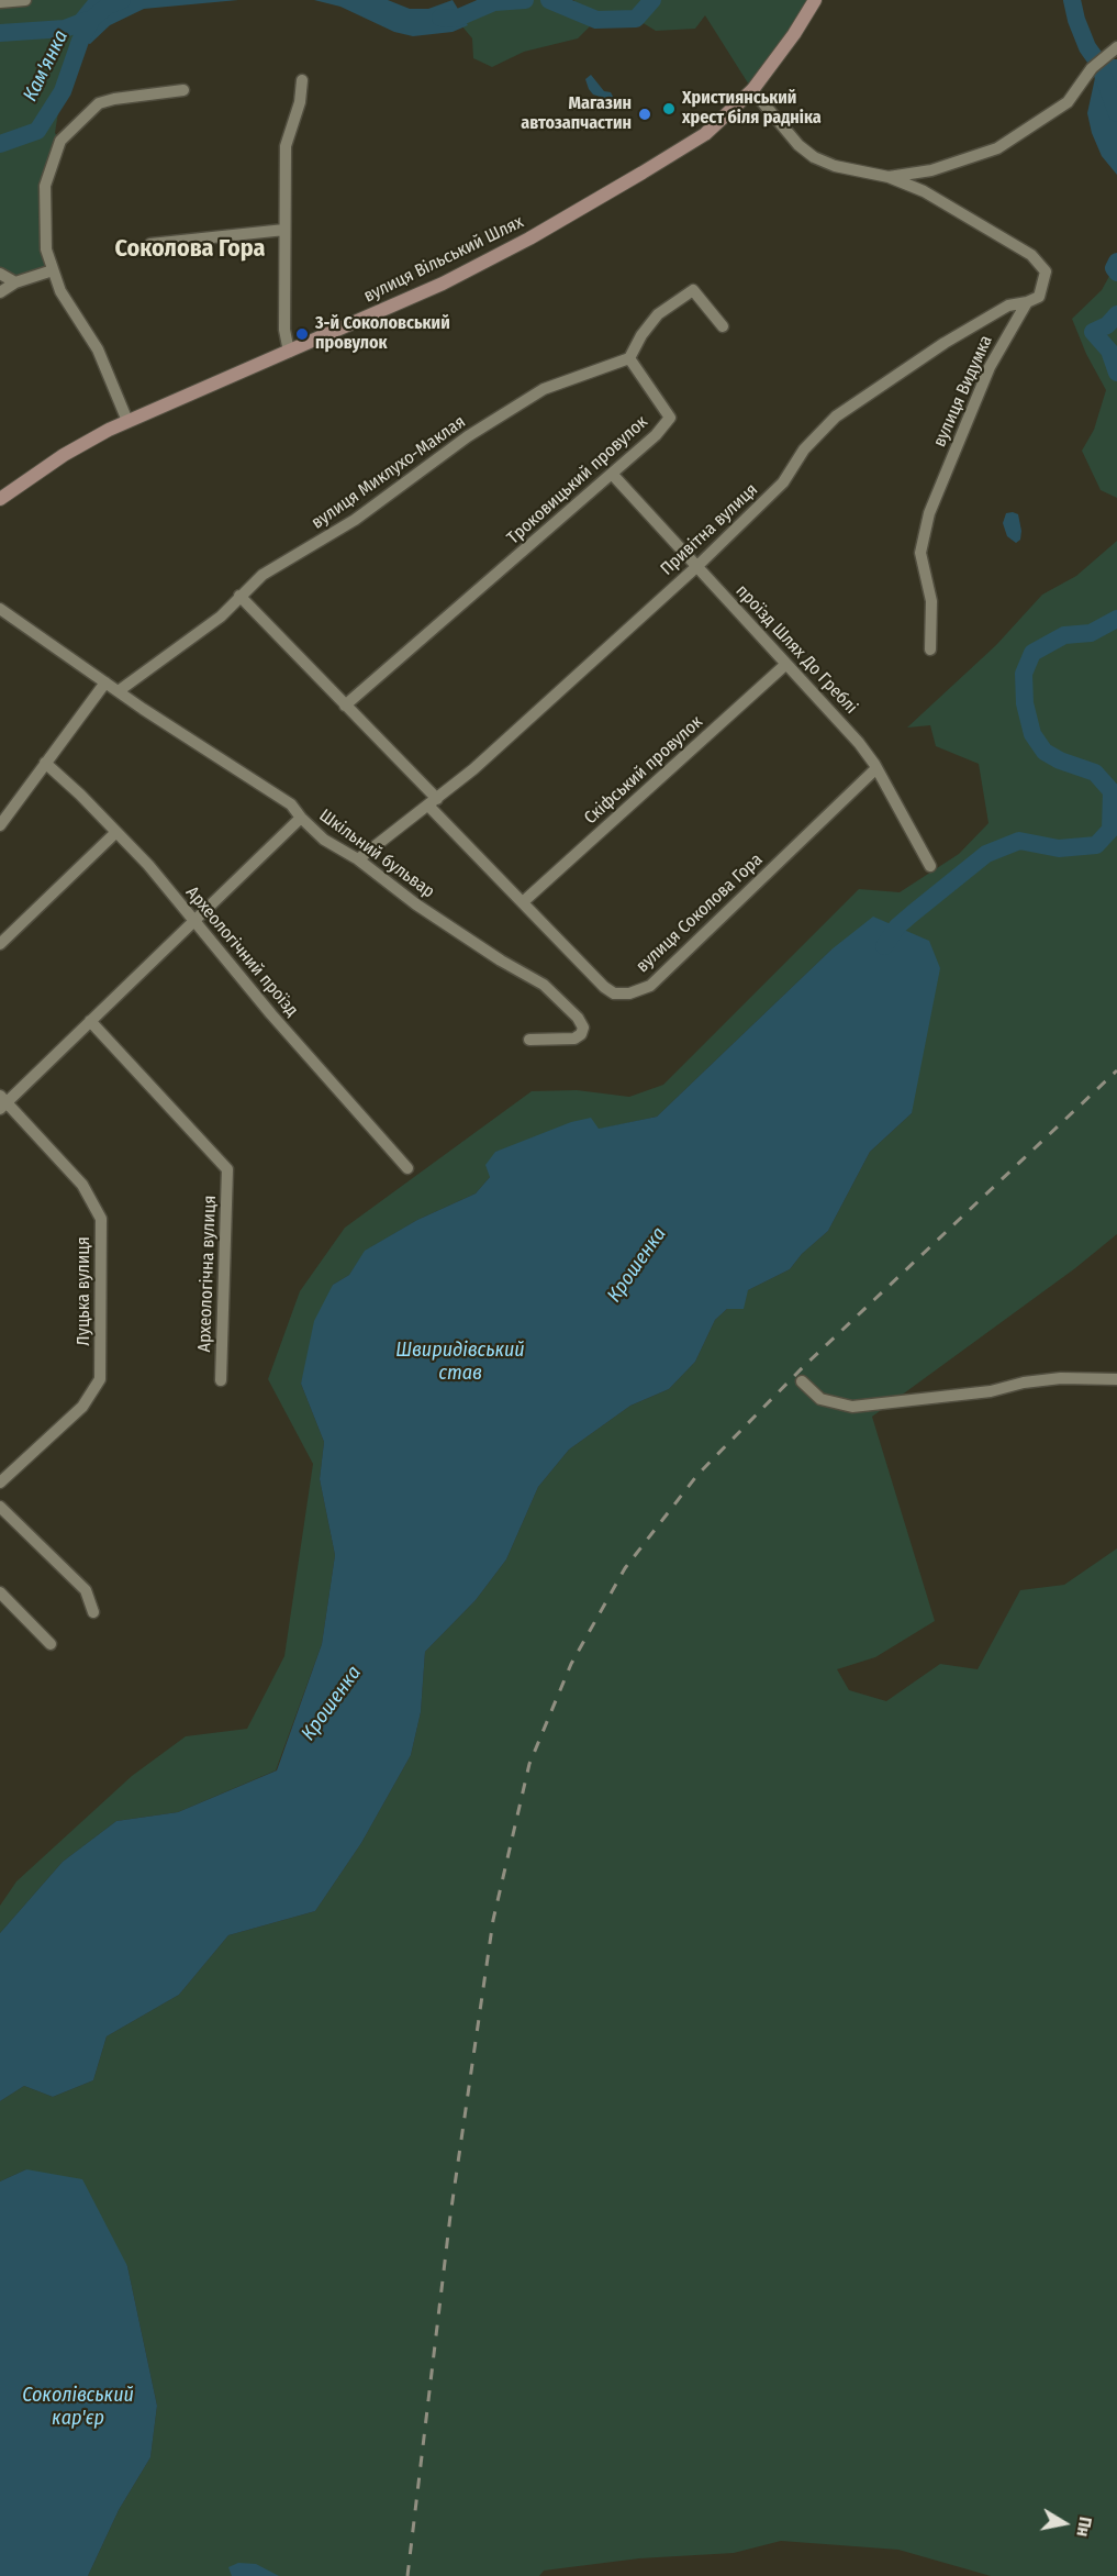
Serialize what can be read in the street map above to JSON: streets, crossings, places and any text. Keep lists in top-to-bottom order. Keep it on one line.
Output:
{"streets":{"street":["вулиця Вільський Шлях","вулиця Видумка","вулиця Миклухо-Маклая","Троковицький провулок","Привітна вулиця","проїзд Шлях До Греблі","Скіфський провулок","Шкільний бульвар","вулиця Соколова Гора","Археологічний проїзд","Археологічна вулиця","Луцька вулиця"]},"crossings":[["вулиця Вільський Шлях","вулиця Видумка"],["вулиця Видумка","Привітна вулиця"],["вулиця Миклухо-Маклая","Троковицький провулок"],["вулиця Миклухо-Маклая","Шкільний бульвар"],["вулиця Миклухо-Маклая","вулиця Соколова Гора"],["Троковицький провулок","проїзд Шлях До Греблі"],["Троковицький провулок","вулиця Соколова Гора"],["Привітна вулиця","проїзд Шлях До Греблі"],["Привітна вулиця","Шкільний бульвар"],["Привітна вулиця","вулиця Соколова Гора"],["проїзд Шлях До Греблі","Скіфський провулок"],["проїзд Шлях До Греблі","вулиця Соколова Гора"],["Скіфський провулок","вулиця Соколова Гора"]],"districts":["Соколова Гора"],"water":["Кам'янка","Крошенка","Швиридівський став","Соколівський кар'єр"],"places":["Християнський хрест біля радніка","Магазин автозапчастин","3-й Соколовський провулок"],"north":"right"}
